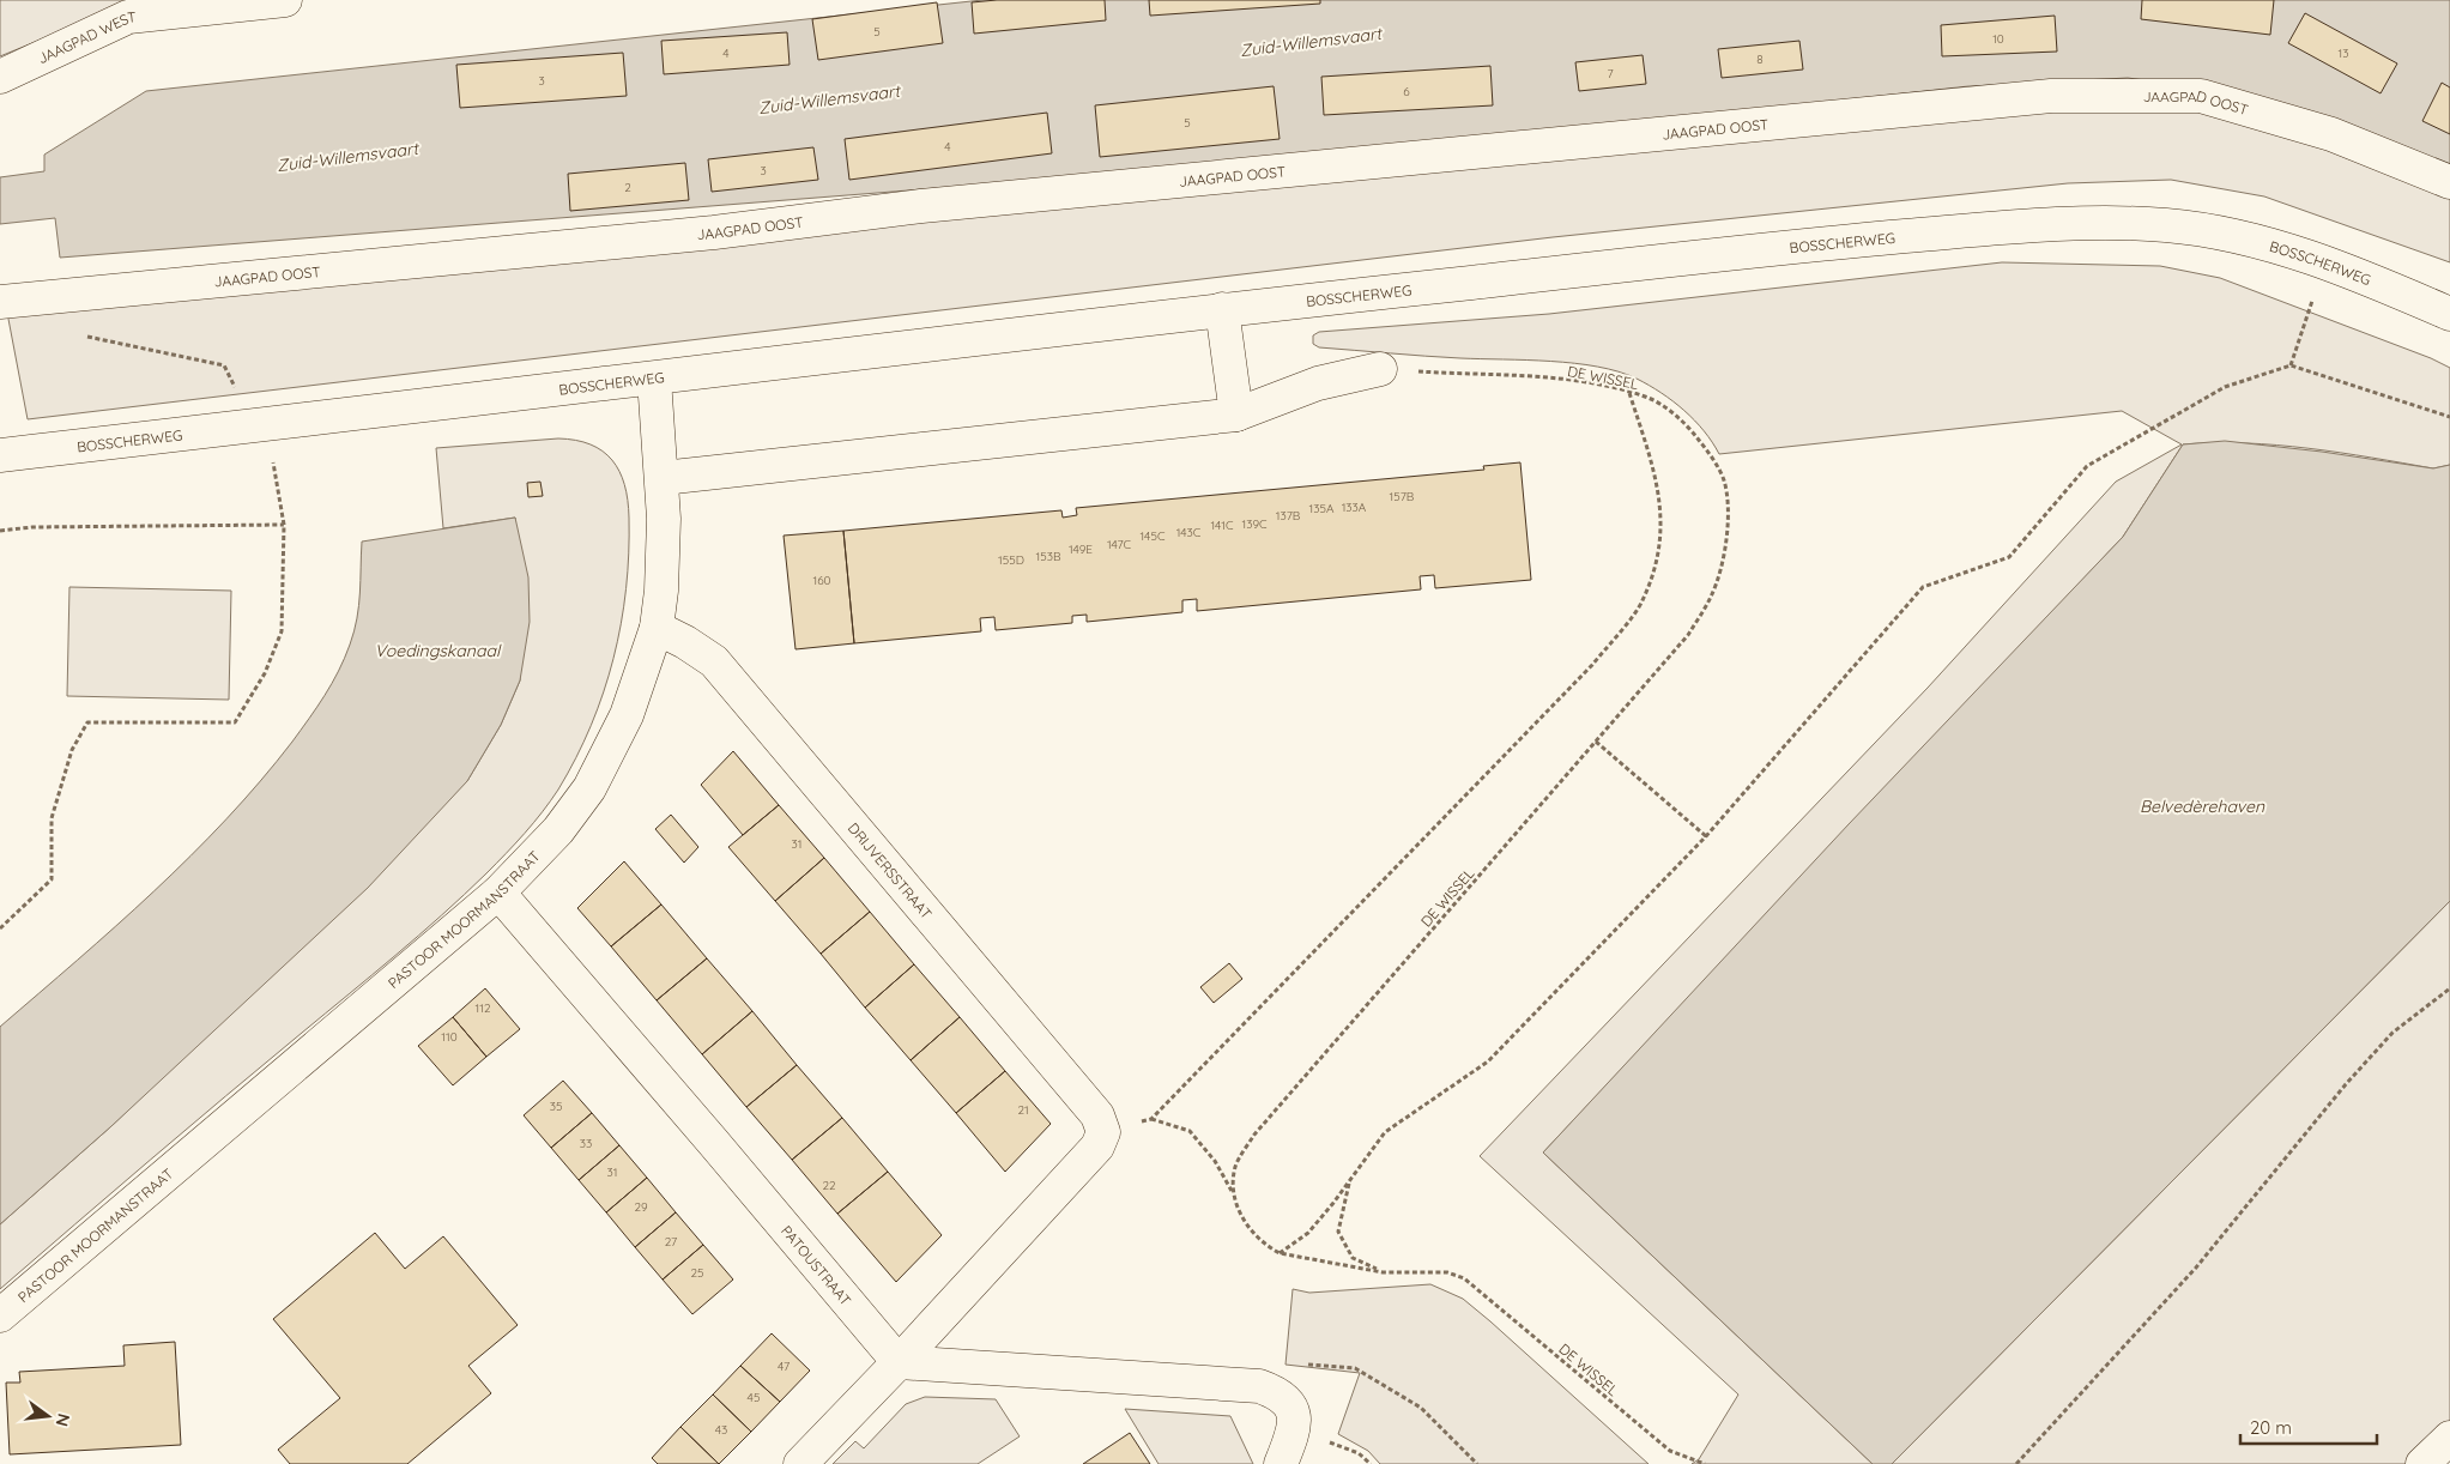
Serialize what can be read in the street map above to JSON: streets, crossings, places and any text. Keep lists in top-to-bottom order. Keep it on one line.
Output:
{"streets":{"street":["JAAGPAD WEST","JAAGPAD OOST","BOSSCHERWEG","DRIJVERSSTRAAT","PASTOOR MOORMANSTRAAT","PATOUSTRAAT"],"path":["DE WISSEL"]},"crossings":[["BOSSCHERWEG","PASTOOR MOORMANSTRAAT"],["DRIJVERSSTRAAT","PASTOOR MOORMANSTRAAT"],["PASTOOR MOORMANSTRAAT","PATOUSTRAAT"]],"water":["Zuid-Willemsvaart","Voedingskanaal","Belvedèrehaven"],"house_numbers":["5","10","4","13","8","7","3","6","5","4","3","2","157B","133A","135A","137B","139C","141C","143C","145C","147C","149E","153B","155D","160","31","112","110","35","21","33","31","22","29","27","25","47","45","43"],"scale_bar":"20 m","north":"right"}
